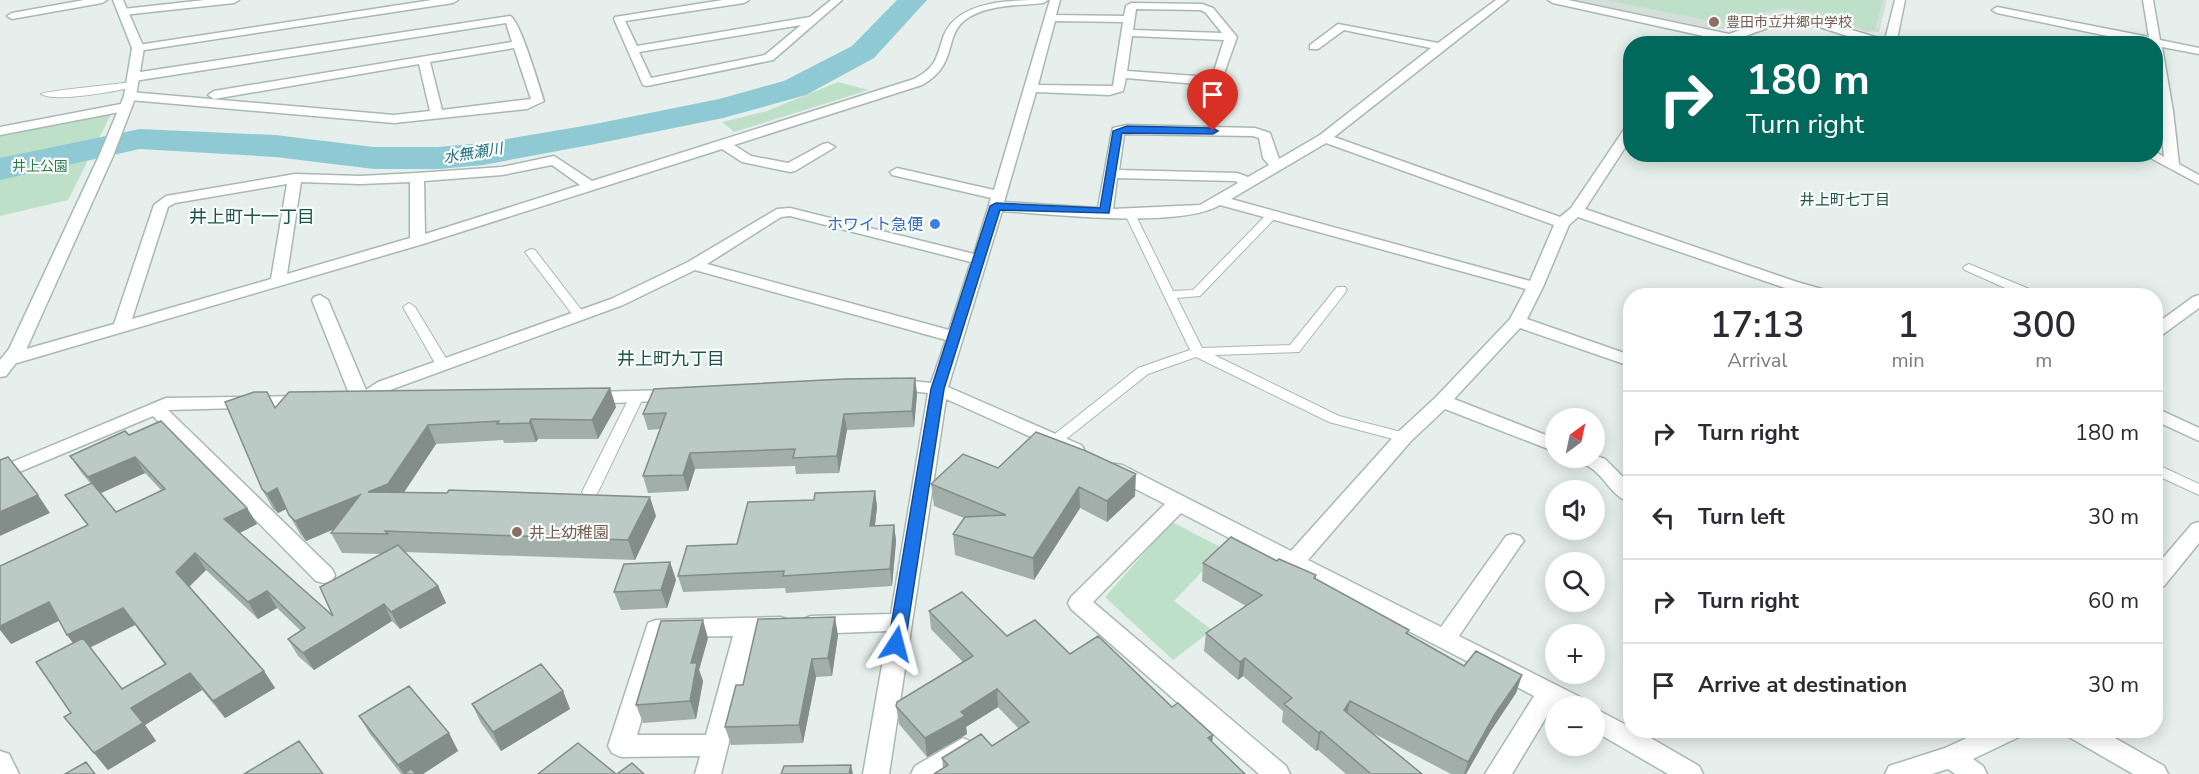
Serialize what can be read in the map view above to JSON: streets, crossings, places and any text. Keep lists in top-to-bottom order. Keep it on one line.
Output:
{"districts":["井上町七丁目","井上町十一丁目","井上町九丁目"],"water":["水無瀬川"],"parks":["井上公園"],"places":["豊田市立井郷中学校","ホワイト急便","井上幼稚園"],"north":"top right","page":{"turn":["180 m","Turn right"],"eta":["17:13","Arrival","1","min","300","m"],"list":[{"name":"Turn right","value":"180 m"},{"name":"Turn left","value":"30 m"},{"name":"Turn right","value":"60 m"},{"name":"Arrive at destination","value":"30 m"}],"map_buttons":["+","−"]}}
